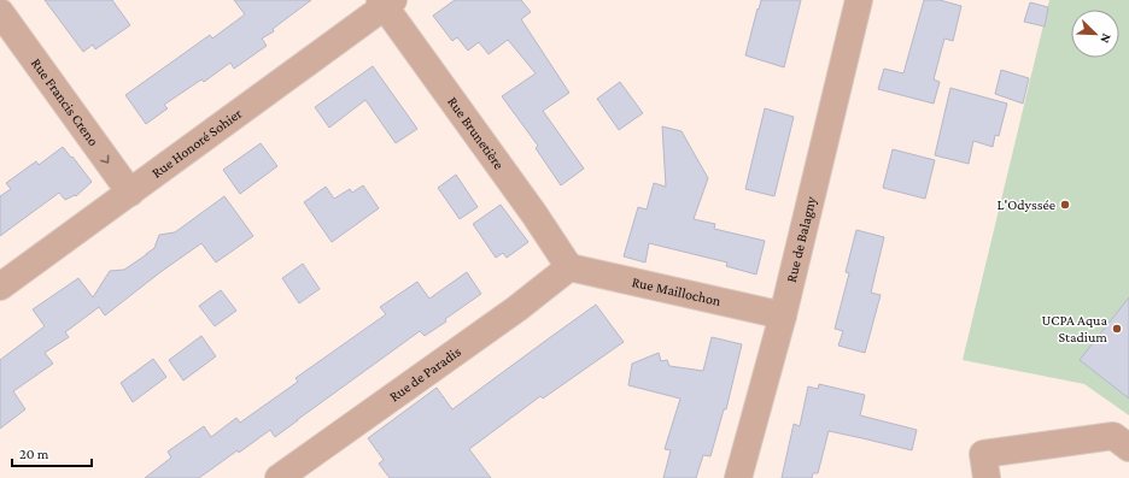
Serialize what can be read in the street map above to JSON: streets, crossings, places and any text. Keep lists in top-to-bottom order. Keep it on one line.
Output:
{"streets":{"street":["Rue Francis Creno","Rue Brunetière","Rue Honoré Sohier","Rue de Balagny","Rue Maillochon","Rue de Paradis"]},"crossings":[["Rue Francis Creno","Rue Honoré Sohier"],["Rue Brunetière","Rue Honoré Sohier"],["Rue Brunetière","Rue Maillochon"],["Rue Brunetière","Rue de Paradis"],["Rue de Balagny","Rue Maillochon"],["Rue Maillochon","Rue de Paradis"]],"one_way":["Rue Francis Creno"],"places":["L'Odyssée","UCPA Aqua Stadium"],"scale_bar":"20 m","north":"bottom right"}
